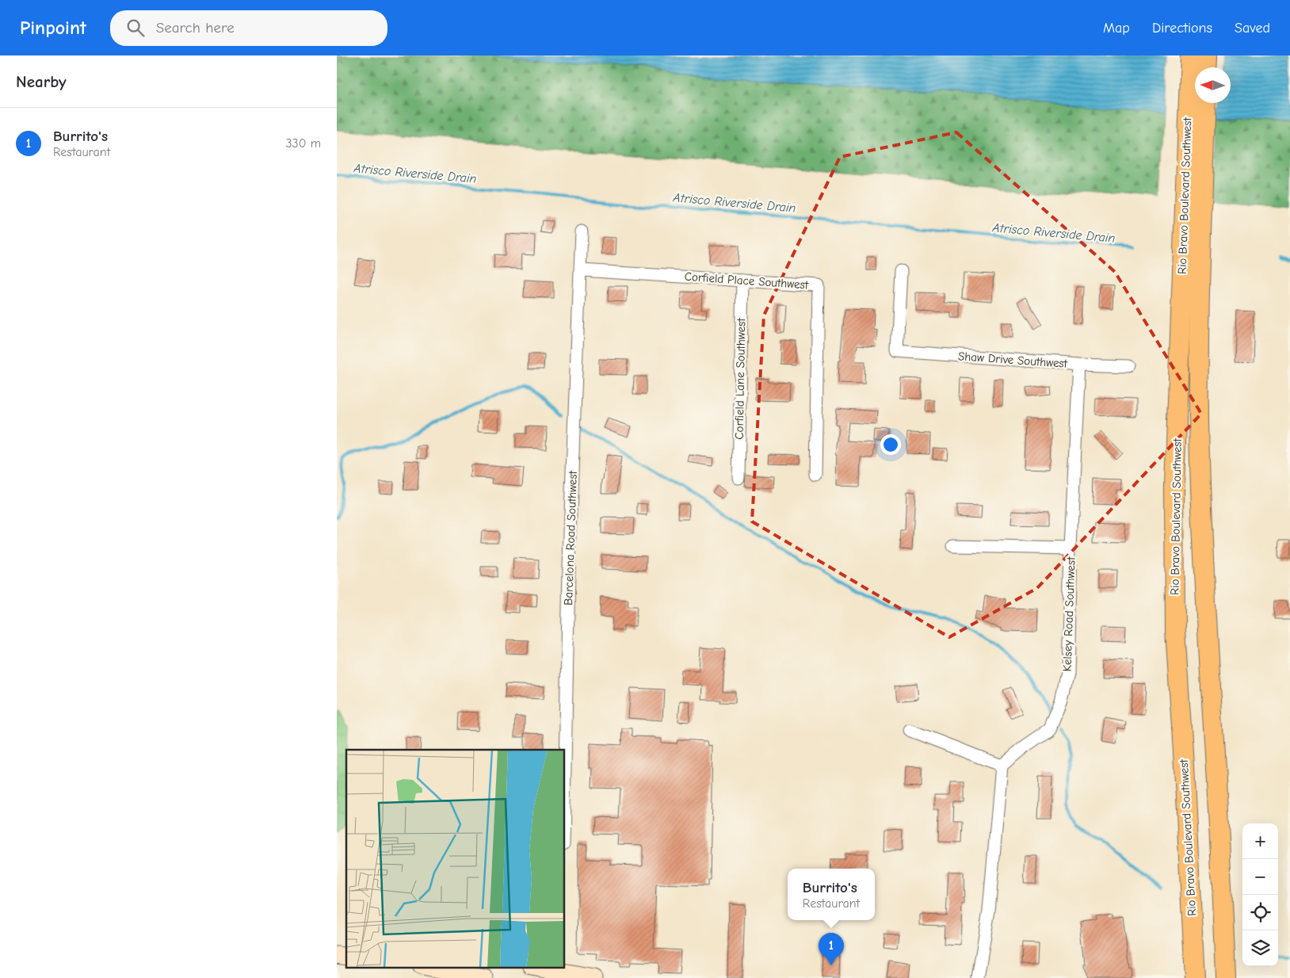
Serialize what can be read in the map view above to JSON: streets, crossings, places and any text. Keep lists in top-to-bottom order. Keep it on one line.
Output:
{"streets":{"main road":["Rio Bravo Boulevard Southwest"],"street":["Corfield Place Southwest","Shaw Drive Southwest","Corfield Lane Southwest","Barcelona Road Southwest","Kelsey Road Southwest"]},"crossings":[["Corfield Place Southwest","Corfield Lane Southwest"],["Corfield Place Southwest","Barcelona Road Southwest"],["Shaw Drive Southwest","Kelsey Road Southwest"]],"water":["Atrisco Riverside Drain"],"north":"left","page":{"header":"Pinpoint","search":"Search here","nav":["Map","Directions","Saved"],"heading":"Nearby","list":[{"mark":"1","name":"Burrito's","note":"Restaurant","value":"330 m"}],"map_buttons":["+","−"],"popup":["Burrito's","Restaurant"],"pins":"1"}}
